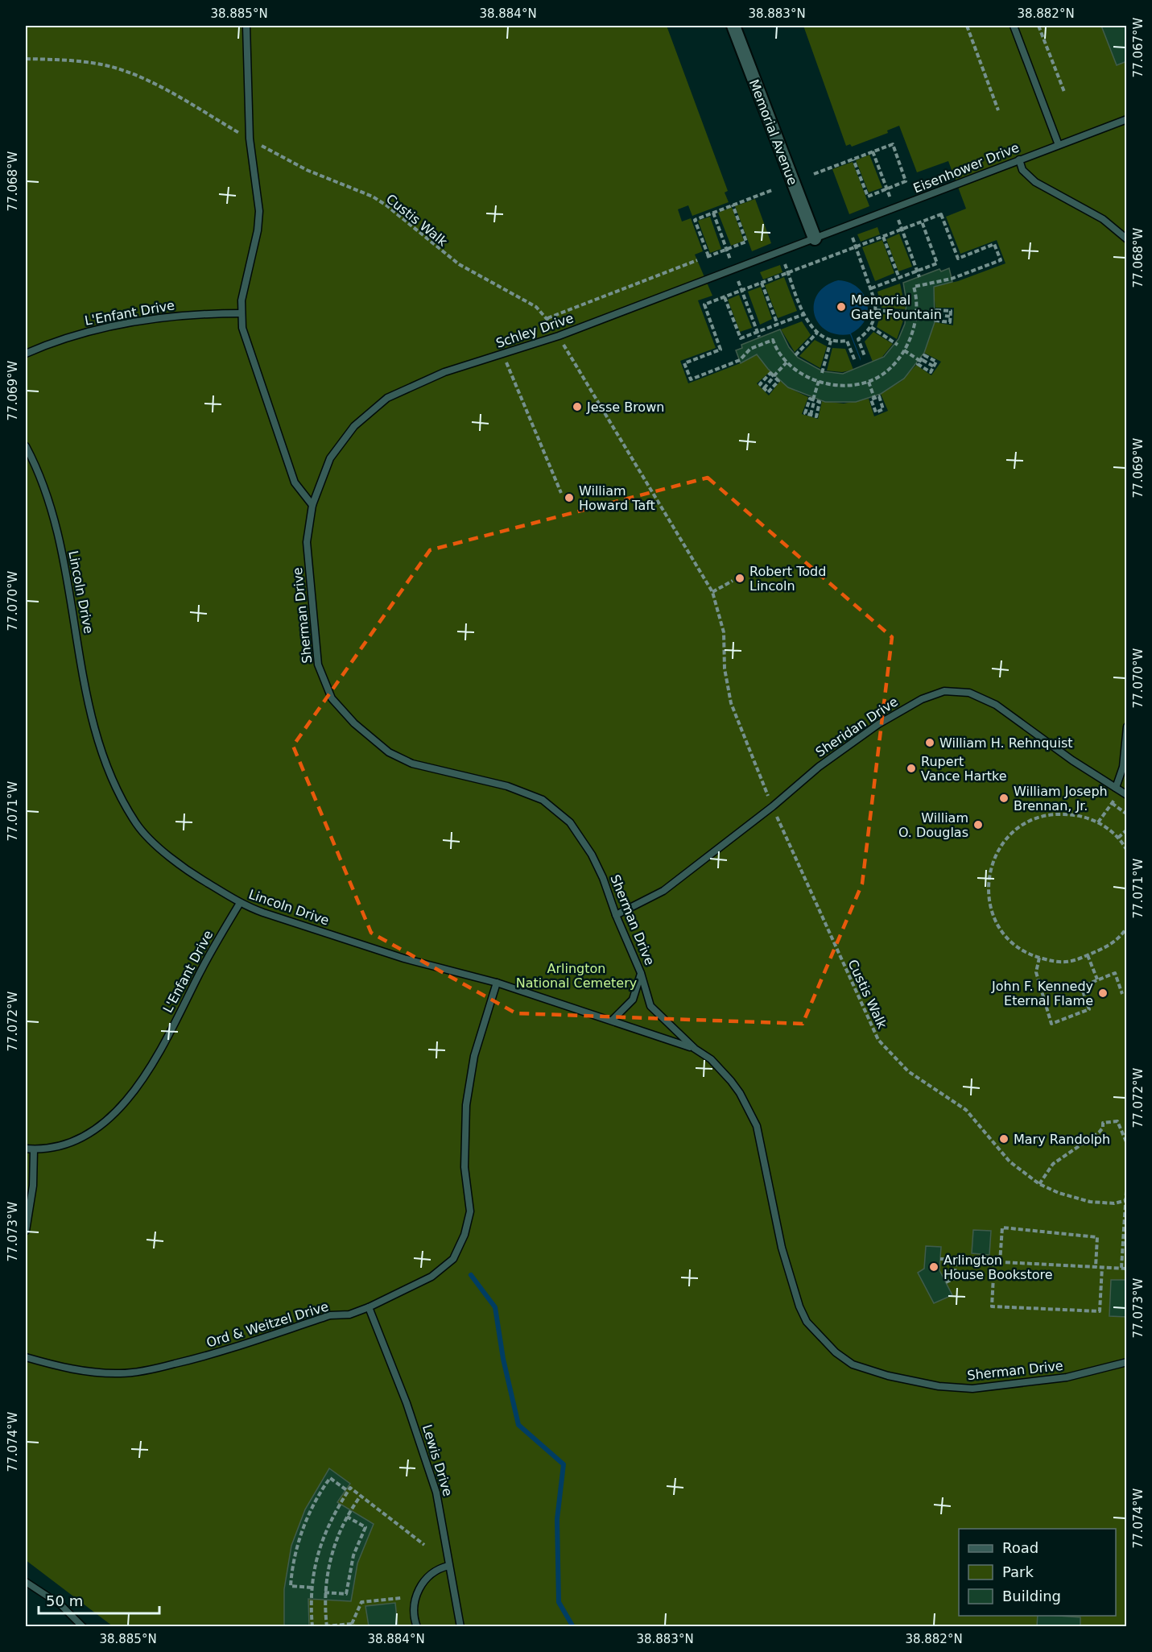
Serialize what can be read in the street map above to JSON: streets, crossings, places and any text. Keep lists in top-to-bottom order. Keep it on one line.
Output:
{"streets":{"street":["Memorial Avenue"],"lane":["Eisenhower Drive","L'Enfant Drive","Schley Drive","Lincoln Drive","Sherman Drive","Sheridan Drive","Ord & Weitzel Drive","Lewis Drive"],"path":["Custis Walk"]},"crossings":[["Memorial Avenue","Eisenhower Drive"],["Memorial Avenue","Schley Drive"],["Eisenhower Drive","Schley Drive"],["Custis Walk","Sheridan Drive"],["L'Enfant Drive","Lincoln Drive"],["Schley Drive","Sherman Drive"],["Lincoln Drive","Sherman Drive"],["Lincoln Drive","Ord & Weitzel Drive"],["Sherman Drive","Sheridan Drive"],["Ord & Weitzel Drive","Lewis Drive"]],"parks":["Arlington National Cemetery"],"places":["Memorial Gate Fountain","Jesse Brown","William Howard Taft","Robert Todd Lincoln","William H. Rehnquist","Rupert Vance Hartke","William Joseph Brennan, Jr.","William O. Douglas","John F. Kennedy Eternal Flame","Mary Randolph","Arlington House Bookstore"],"legend":["Road","Park","Building"],"scale_bar":"50 m","coordinates":["38.885°N","38.884°N","38.883°N","38.882°N","77.067°W","77.068°W","77.069°W","77.070°W","77.071°W","77.072°W","77.073°W","77.074°W"]}
